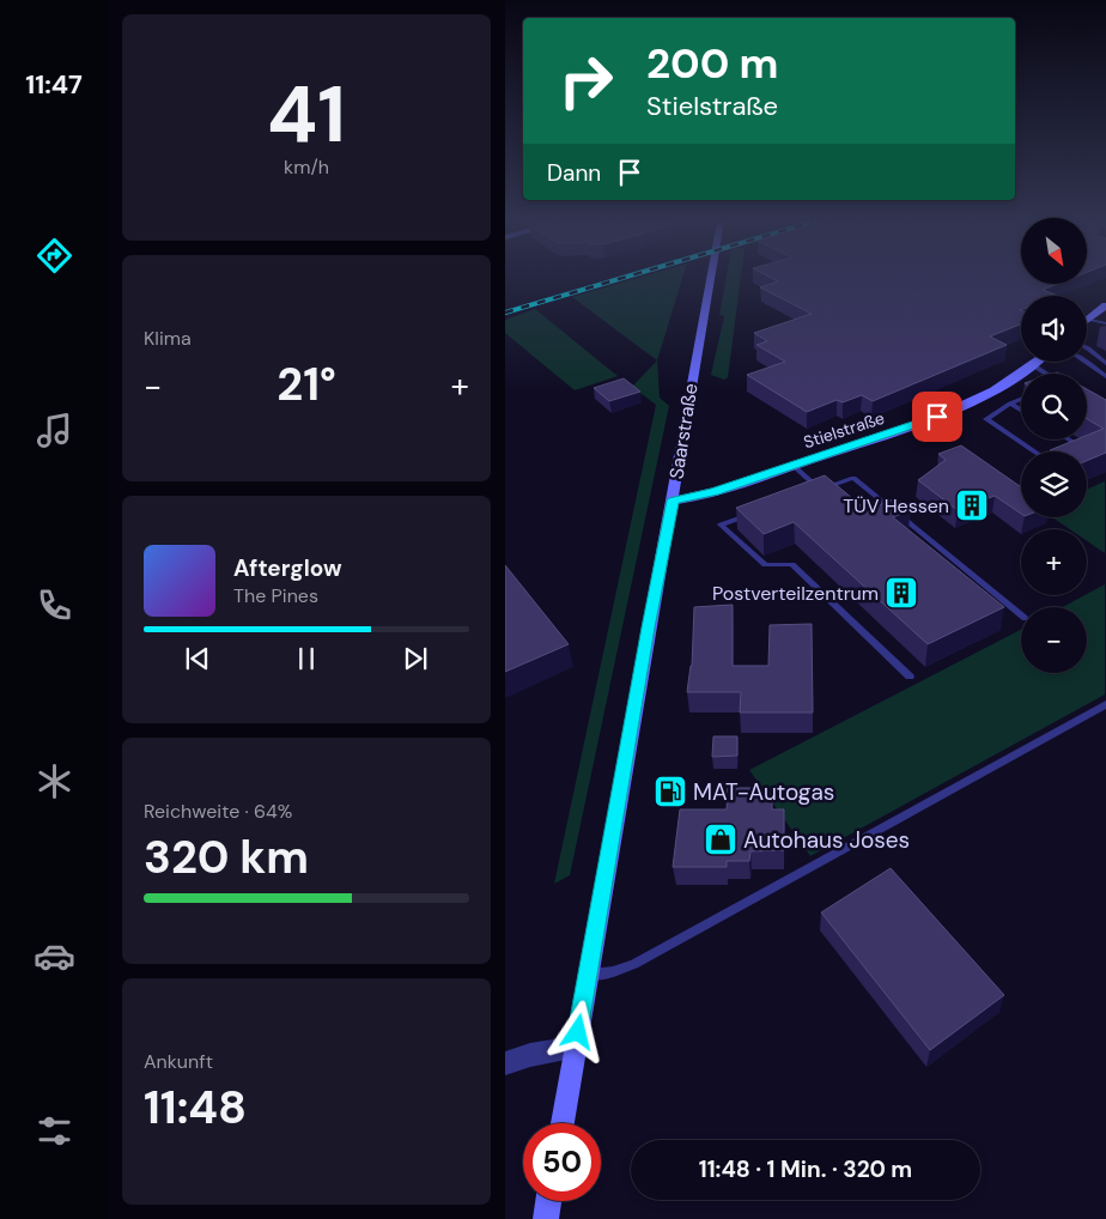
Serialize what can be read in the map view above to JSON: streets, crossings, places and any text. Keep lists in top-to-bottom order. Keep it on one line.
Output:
{"streets":{"main road":["Stielstraße","Saarstraße"]},"crossings":[["Stielstraße","Saarstraße"]],"places":{"building":["TÜV Hessen","Postverteilzentrum"],"fuel station":["MAT-Autogas"],"shop":["Autohaus Joses"]},"north":"bottom right","page":{"tabs":"11:47","tile":[["41","km/h"],"Klima",["Reichweite · 64%","320 km"],["Ankunft","11:48"]],"turn":["200 m","Stielstraße"],"then":"Dann","map_buttons":["+","−"],"heat":["−","21°","+"],"song":["Afterglow","The Pines"],"limit":"50","trip":"11:48 · 1 Min. · 320 m"}}
